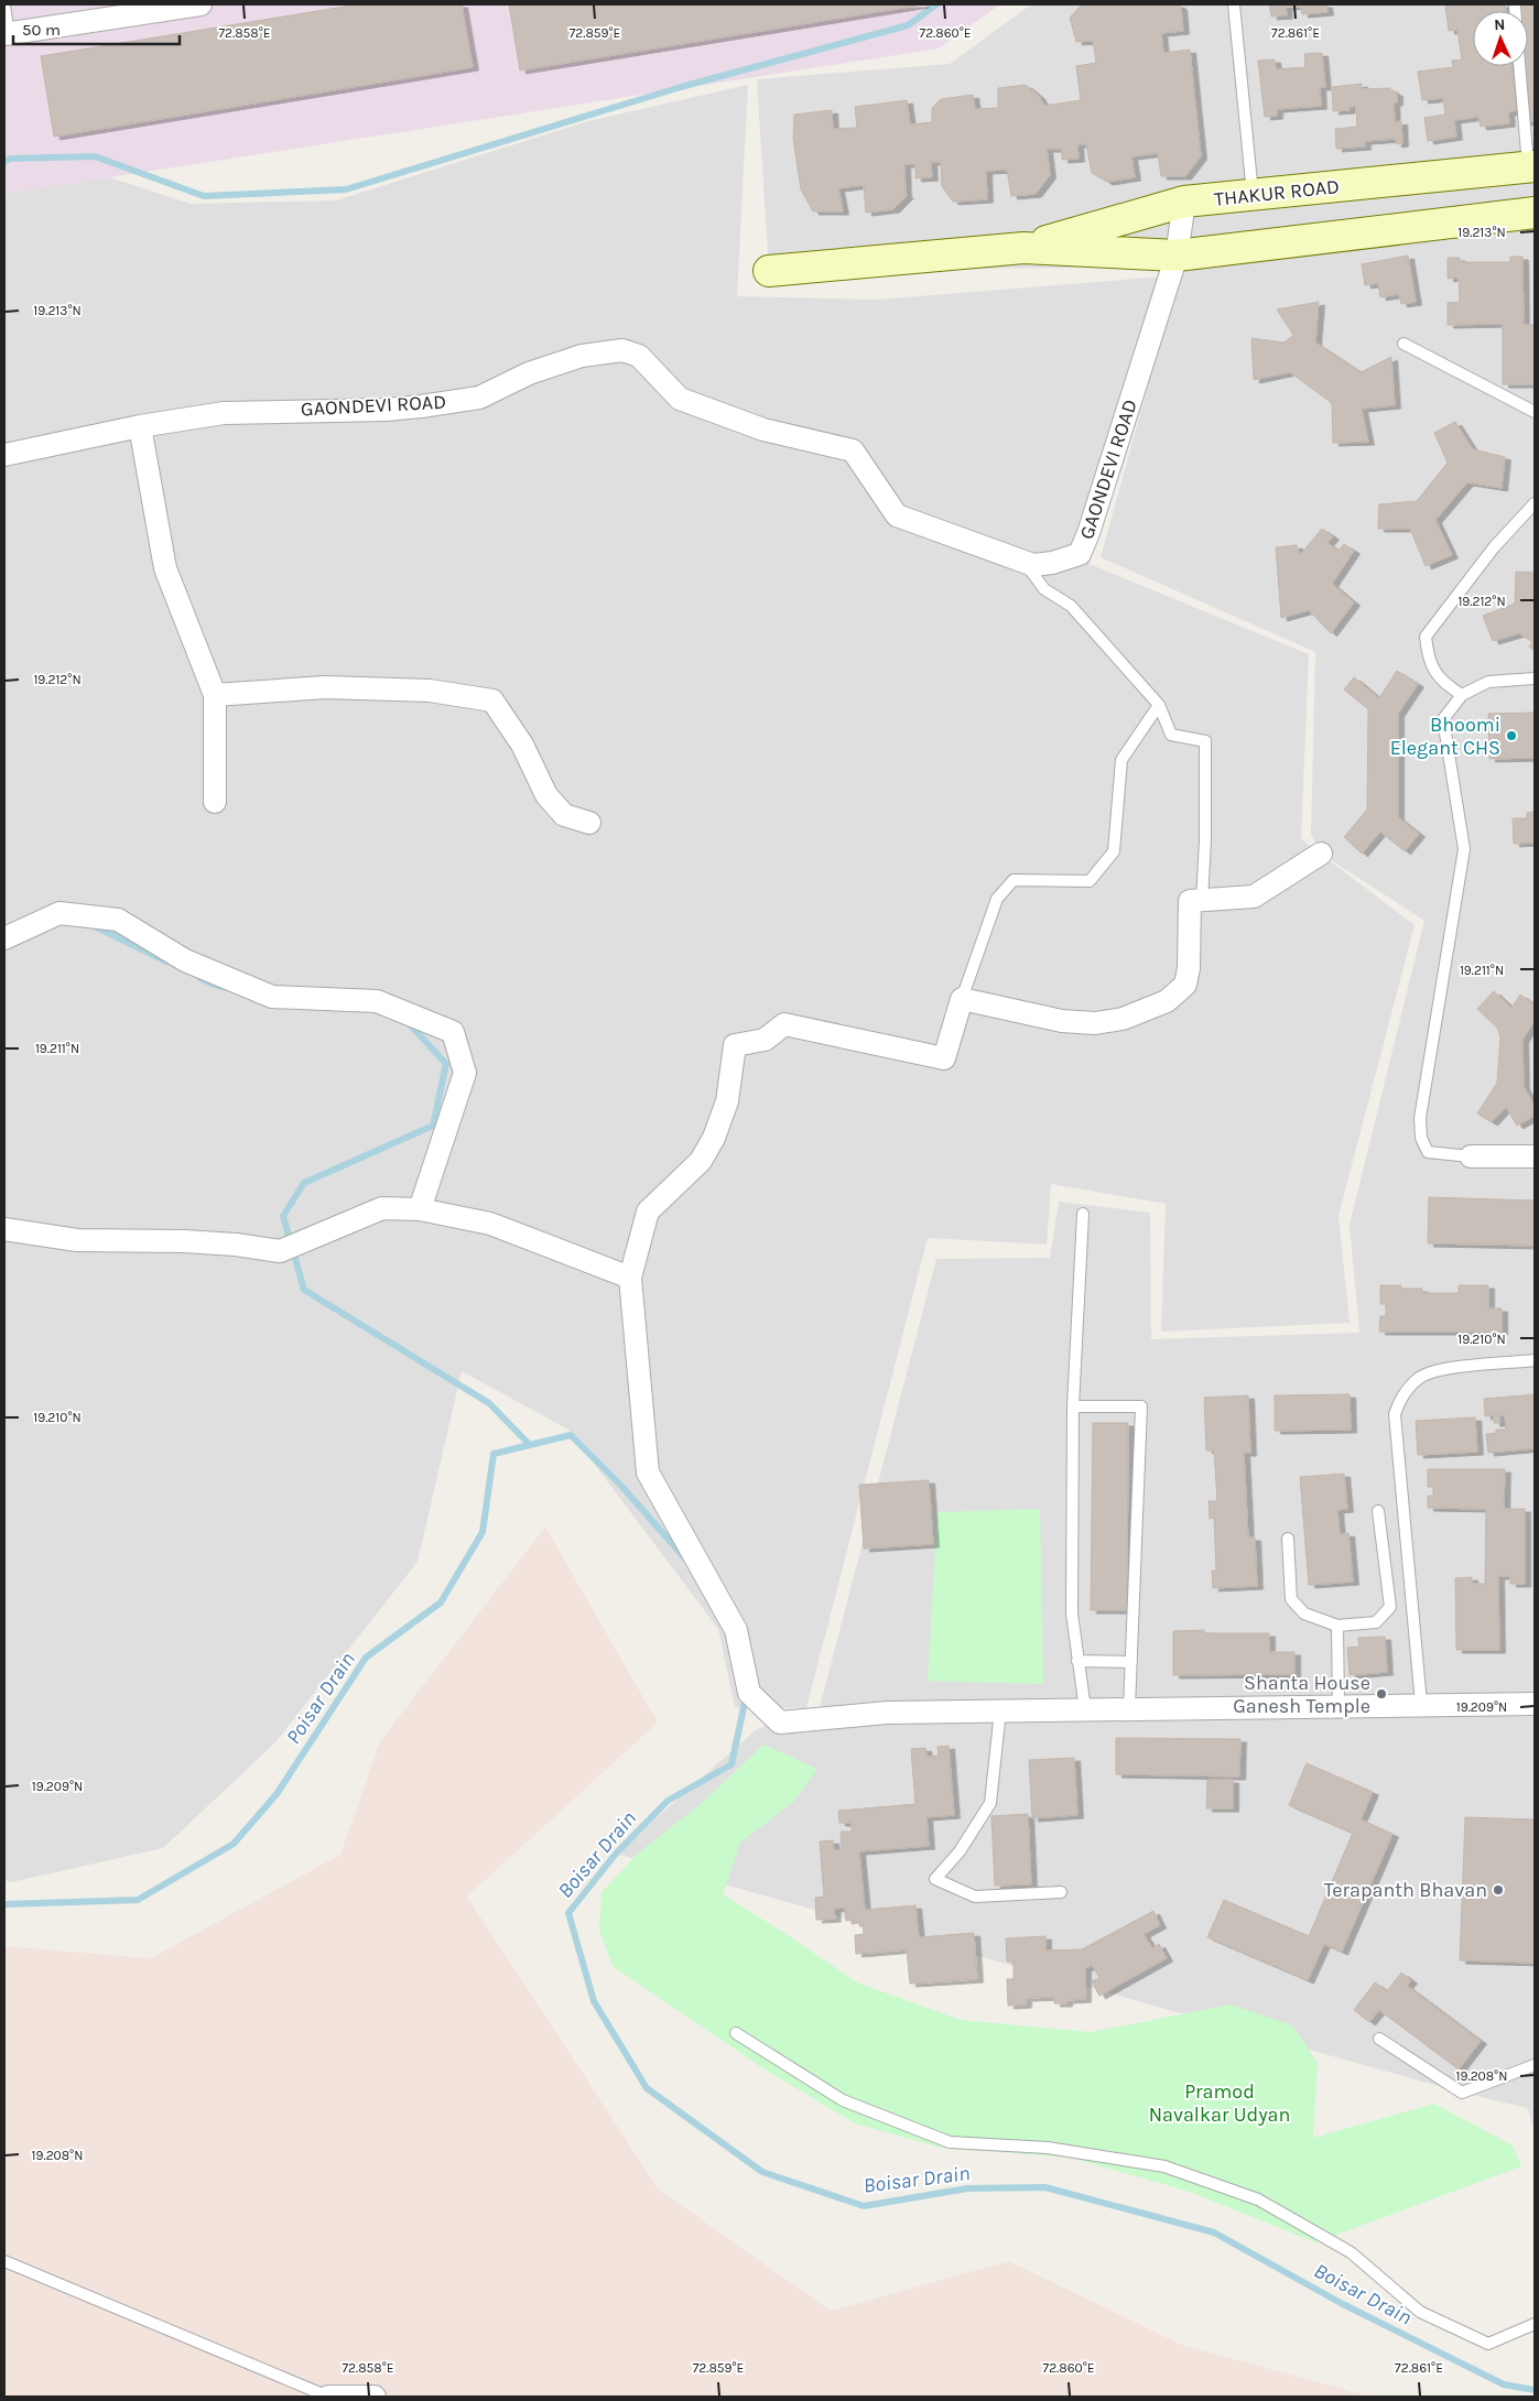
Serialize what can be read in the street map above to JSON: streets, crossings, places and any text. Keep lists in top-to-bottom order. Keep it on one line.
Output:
{"streets":{"street":["THAKUR ROAD","GAONDEVI ROAD"]},"crossings":[["THAKUR ROAD","GAONDEVI ROAD"]],"water":["Poisar Drain","Boisar Drain"],"parks":["Pramod Navalkar Udyan"],"places":["Bhoomi Elegant CHS","Shanta House Ganesh Temple","Terapanth Bhavan"],"scale_bar":"50 m","north":"top","coordinates":["72.858°E","72.859°E","72.860°E","72.861°E","19.213°N","19.212°N","19.211°N","19.210°N","19.209°N","19.208°N"]}
